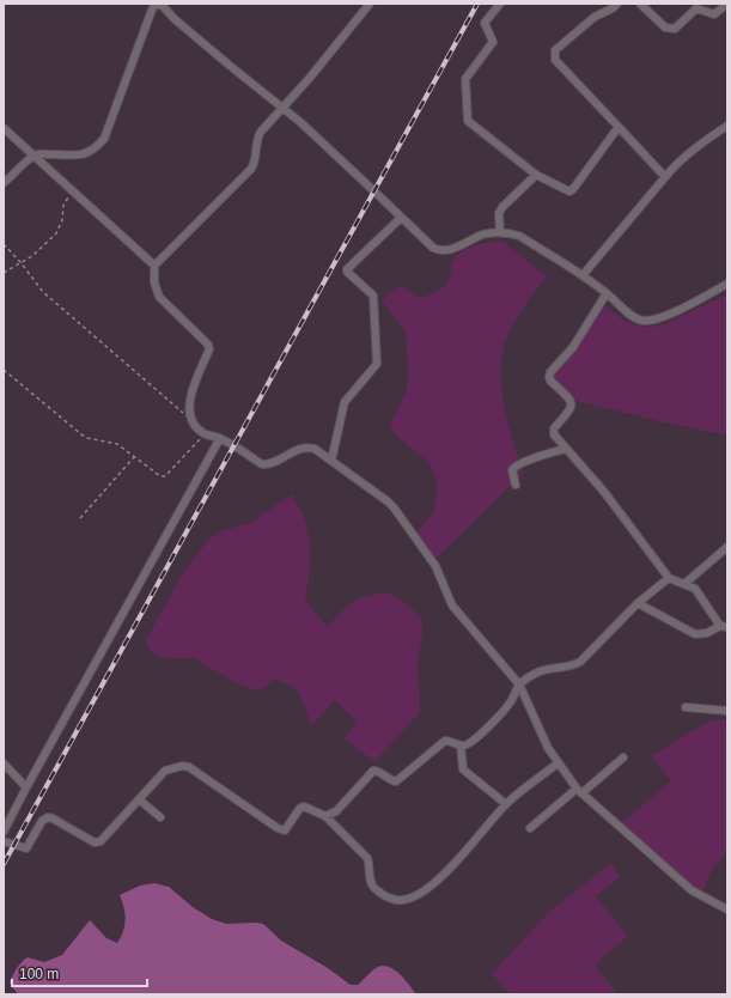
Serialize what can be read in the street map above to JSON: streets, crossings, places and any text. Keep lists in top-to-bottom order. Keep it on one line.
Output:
{"scale_bar":"100 m"}
